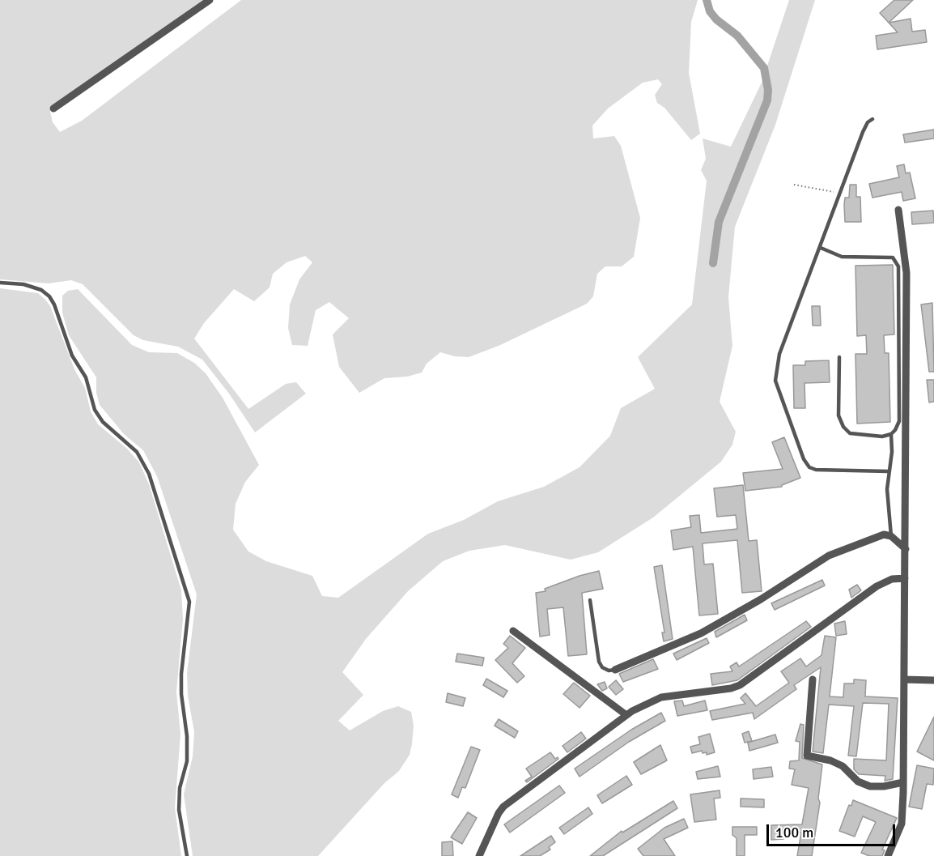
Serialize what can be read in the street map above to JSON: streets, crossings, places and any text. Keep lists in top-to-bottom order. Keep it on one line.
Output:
{"scale_bar":"100 m"}
